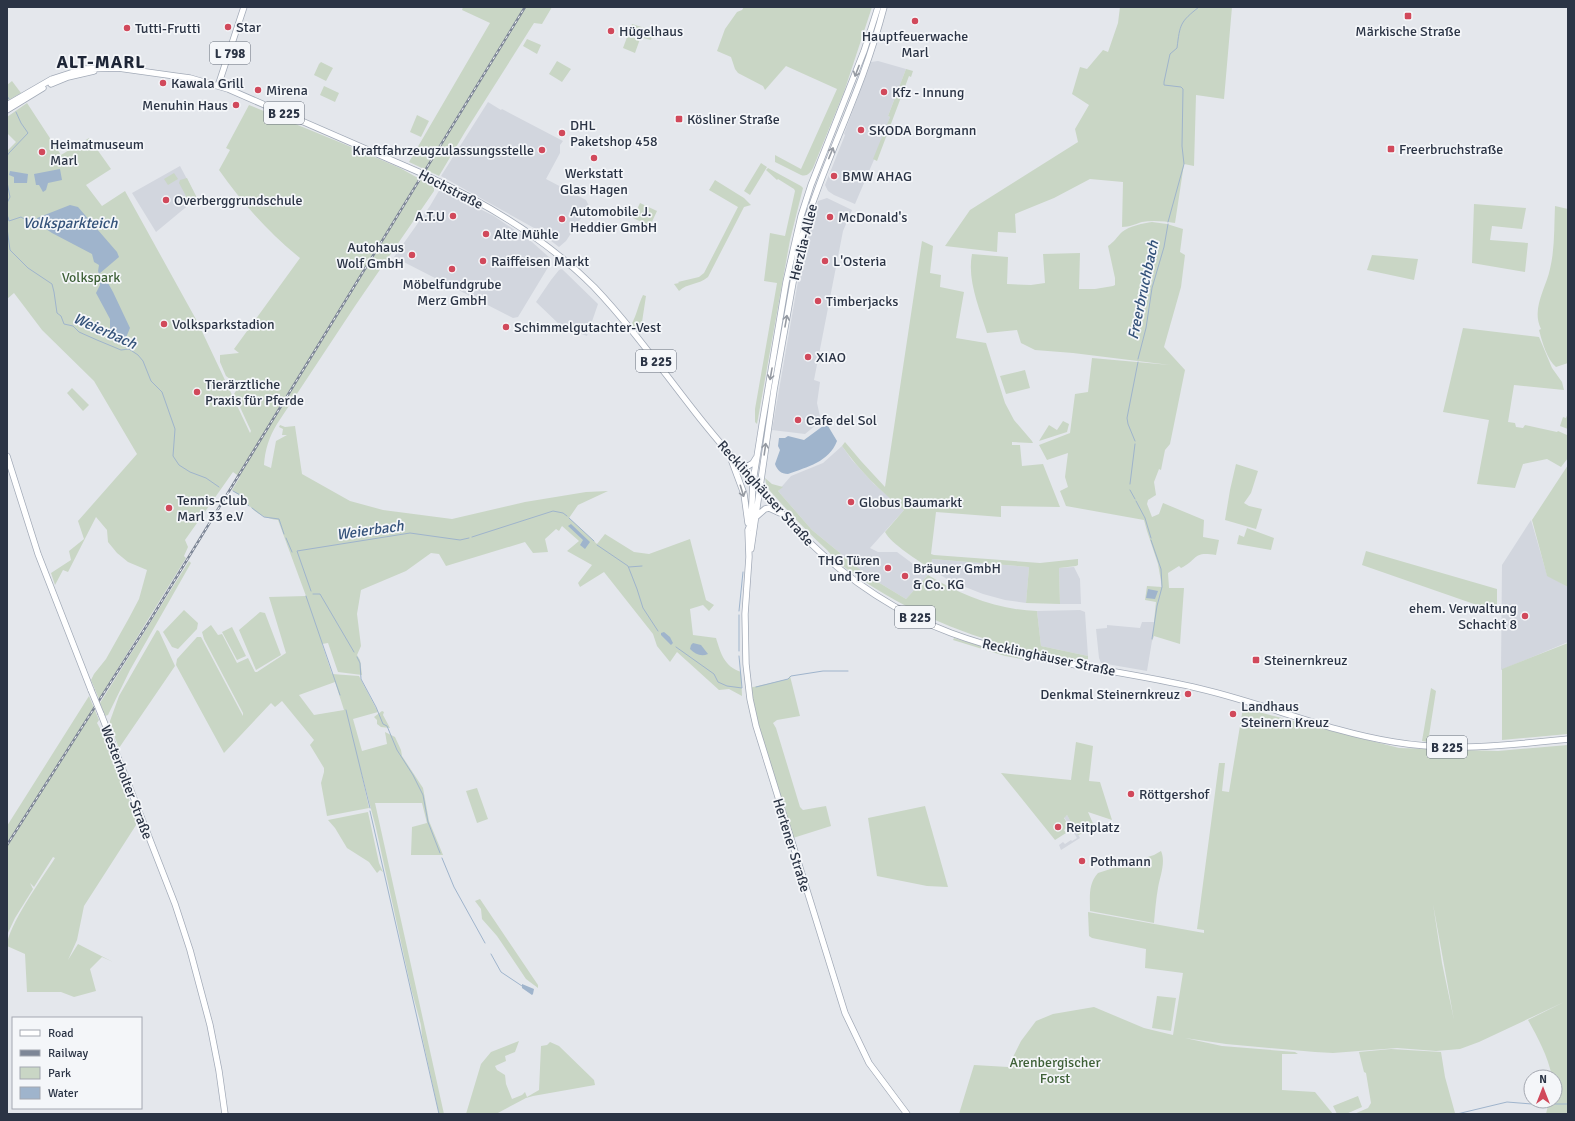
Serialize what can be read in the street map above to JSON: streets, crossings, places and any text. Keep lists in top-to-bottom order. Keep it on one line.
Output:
{"streets":{"main road":["L 798","B 225","Hochstraße","Herzlia-Allee","Recklinghäuser Straße","Westerholter Straße","Hertener Straße"]},"crossings":[["L 798","Hochstraße"],["B 225","Hochstraße"],["Hochstraße","Recklinghäuser Straße"],["Herzlia-Allee","Recklinghäuser Straße"],["Herzlia-Allee","Hertener Straße"],["Recklinghäuser Straße","Hertener Straße"]],"districts":["ALT-MARL"],"water":["Volksparkteich","Freerbruchbach","Weierbach"],"parks":["Volkspark","Arenbergischer Forst"],"places":{"transit":["Märkische Straße","Kösliner Straße","Freerbruchstraße","Steinernkreuz"],"other":["Hauptfeuerwache Marl","Star","Tutti-Frutti","Hügelhaus","Kawala Grill","Mirena","Kfz - Innung","Menuhin Haus","SKODA Borgmann","DHL Paketshop 458","Kraftfahrzeugzulassungsstelle","Heimatmuseum Marl","Werkstatt Glas Hagen","BMW AHAG","Overberggrundschule","A.T.U","McDonald's","Automobile J. Heddier GmbH","Alte Mühle","Autohaus Wolf GmbH","Raiffeisen Markt","L'Osteria","Möbelfundgrube Merz GmbH","Timberjacks","Volksparkstadion","Schimmelgutachter-Vest","XIAO","Tierärztliche Praxis für Pferde","Cafe del Sol","Globus Baumarkt","Tennis-Club Marl 33 e.V","THG Türen und Tore","Bräuner GmbH & Co. KG","ehem. Verwaltung Schacht 8","Denkmal Steinernkreuz","Landhaus Steinern Kreuz","Röttgershof","Reitplatz","Pothmann"]},"legend":["Road","Railway","Park","Water"],"north":"top"}
